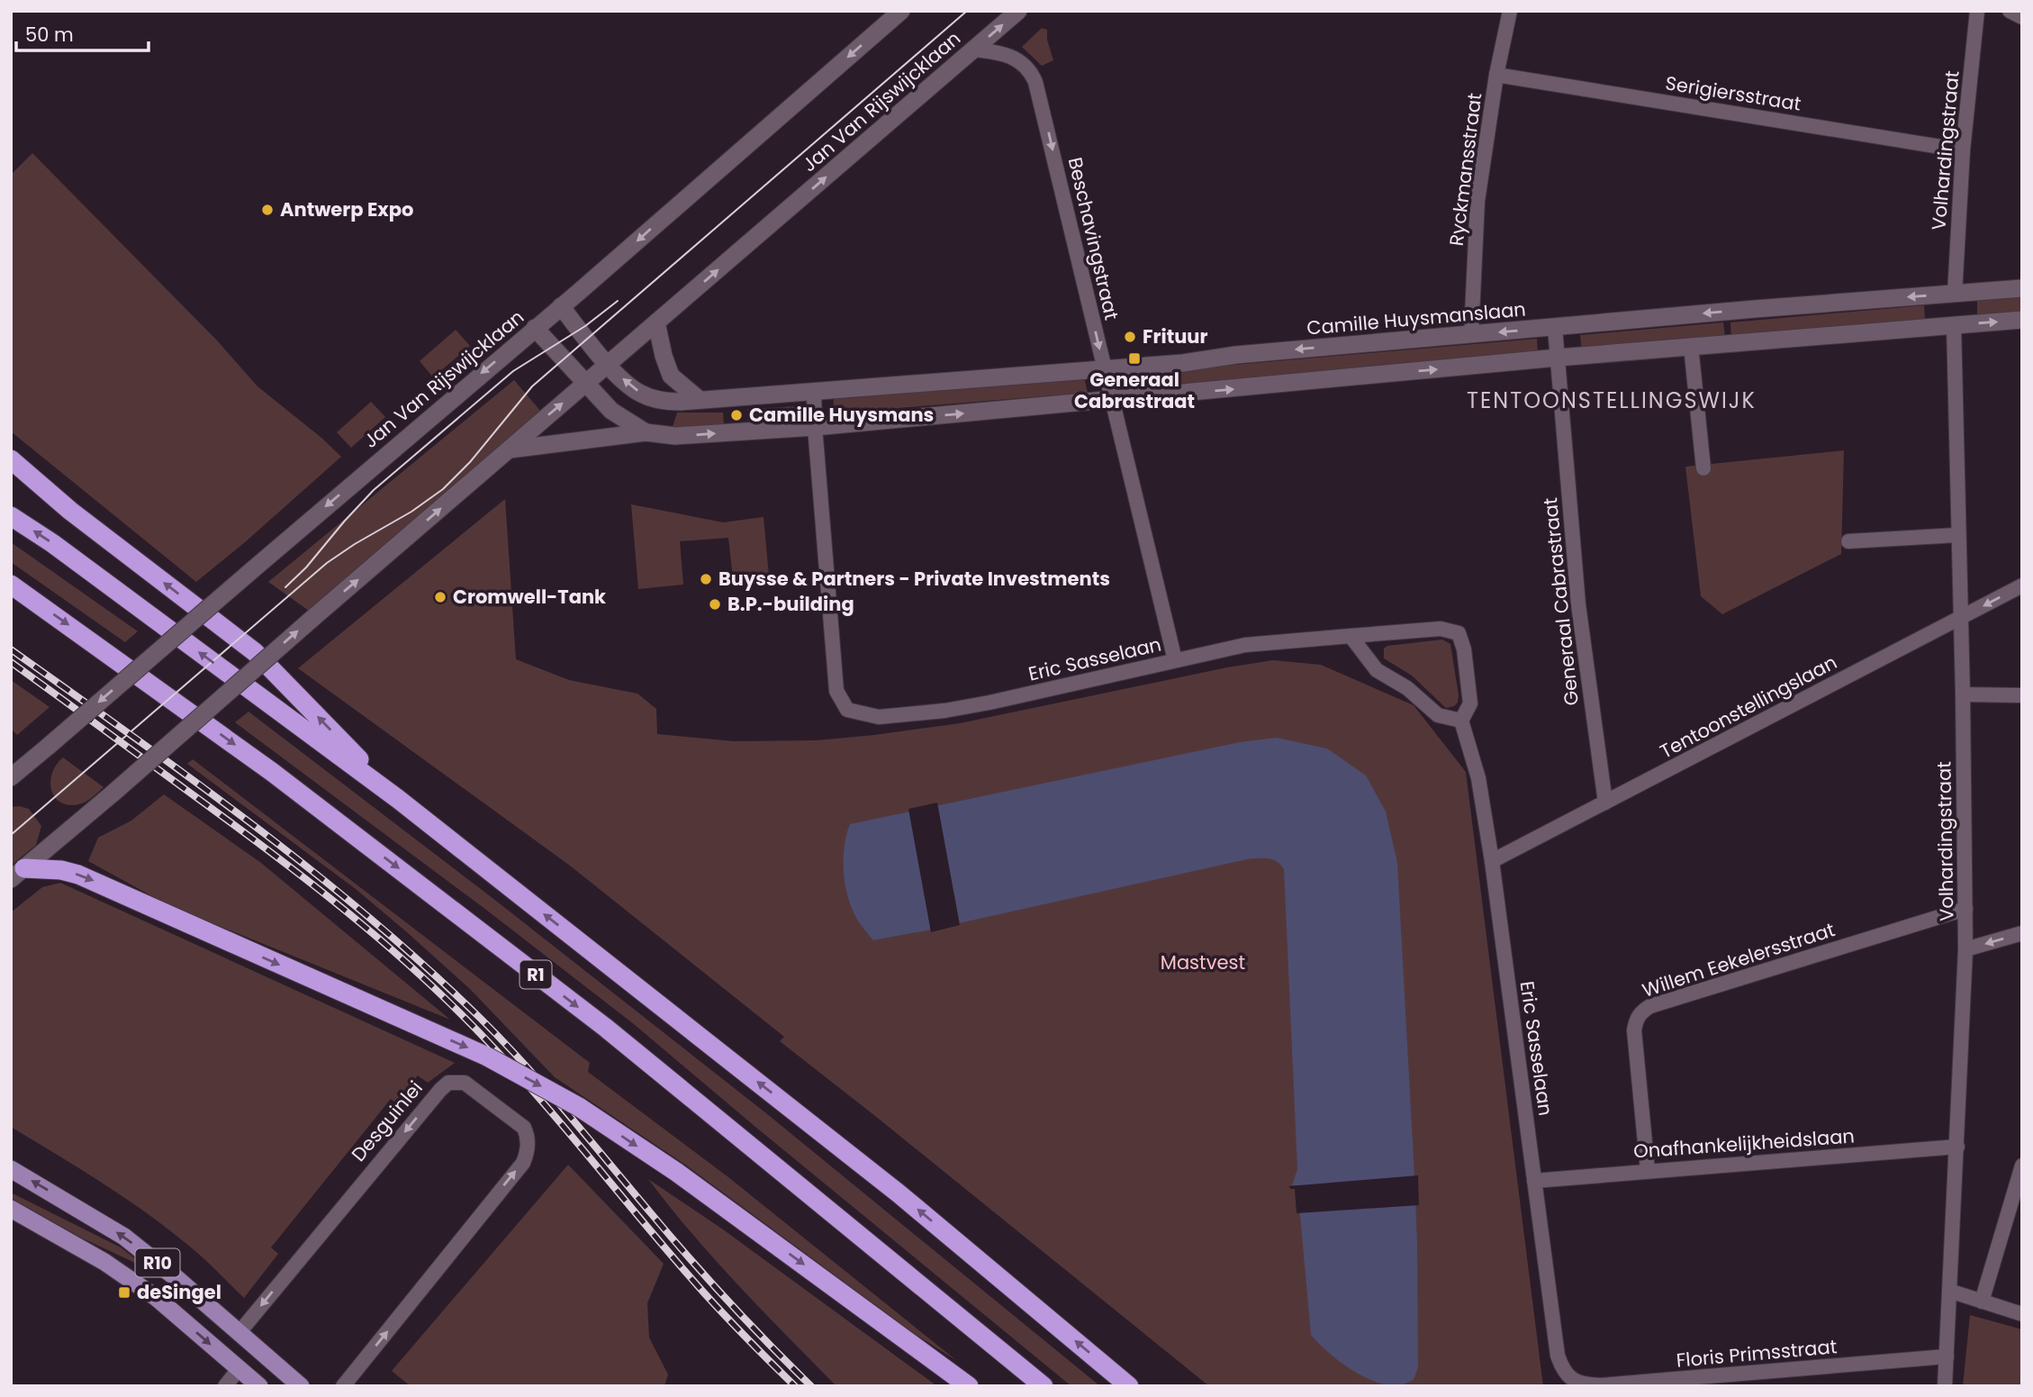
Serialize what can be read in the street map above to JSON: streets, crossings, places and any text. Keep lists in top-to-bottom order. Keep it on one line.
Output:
{"streets":{"highway":["R1"],"main road":["R10"],"street":["Serigiersstraat","Jan Van Rijswijcklaan","Volhardingstraat","Ryckmansstraat","Beschavingstraat","Camille Huysmanslaan","Generaal Cabrastraat","Eric Sasselaan","Tentoonstellingslaan","Willem Eekelersstraat","Desguinlei","Onafhankelijkheidslaan","Floris Primsstraat"]},"crossings":[["Serigiersstraat","Volhardingstraat"],["Serigiersstraat","Ryckmansstraat"],["Jan Van Rijswijcklaan","Beschavingstraat"],["Jan Van Rijswijcklaan","Camille Huysmanslaan"],["Volhardingstraat","Camille Huysmanslaan"],["Volhardingstraat","Tentoonstellingslaan"],["Volhardingstraat","Willem Eekelersstraat"],["Volhardingstraat","Onafhankelijkheidslaan"],["Volhardingstraat","Floris Primsstraat"],["Ryckmansstraat","Camille Huysmanslaan"],["Beschavingstraat","Camille Huysmanslaan"],["Beschavingstraat","Eric Sasselaan"],["Camille Huysmanslaan","Generaal Cabrastraat"],["Generaal Cabrastraat","Tentoonstellingslaan"],["Eric Sasselaan","Tentoonstellingslaan"],["Eric Sasselaan","Onafhankelijkheidslaan"],["Eric Sasselaan","Floris Primsstraat"],["Willem Eekelersstraat","Onafhankelijkheidslaan"],["Desguinlei","R10"]],"one_way":["Beschavingstraat"],"districts":["TENTOONSTELLINGSWIJK"],"parks":["Mastvest"],"places":{"other":["Antwerp Expo","Frituur","Camille Huysmans","Buysse & Partners - Private Investments","Cromwell-Tank","B.P.-building"],"transit":["Generaal Cabrastraat","deSingel"]},"scale_bar":"50 m"}
